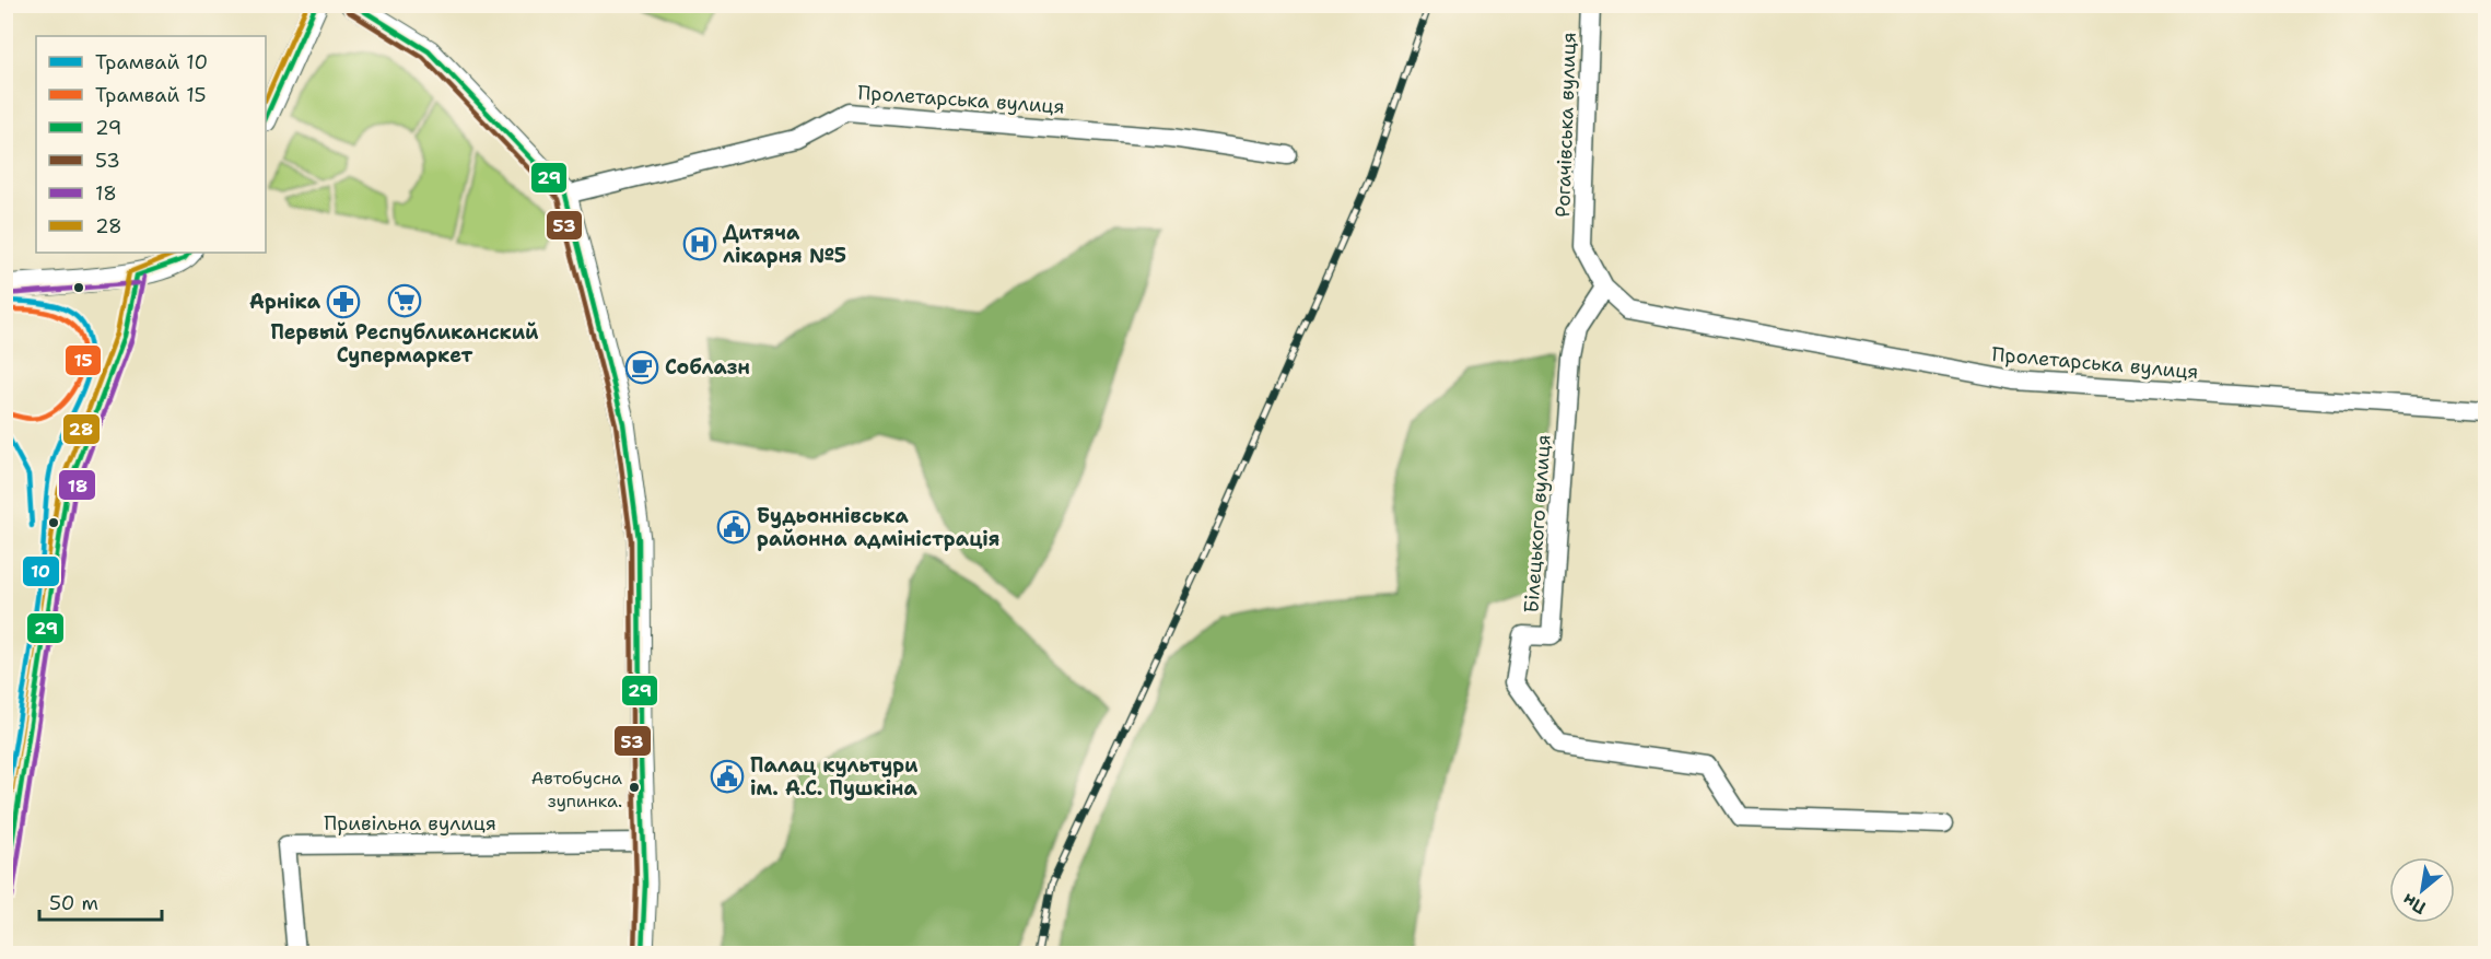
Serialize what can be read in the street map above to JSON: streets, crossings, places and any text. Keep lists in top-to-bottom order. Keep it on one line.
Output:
{"streets":{"street":["Пролетарська вулиця","Рогачівська вулиця","Білецького вулиця","Привільна вулиця"]},"crossings":[["Пролетарська вулиця","Рогачівська вулиця"],["Пролетарська вулиця","Білецького вулиця"]],"places":{"hospital":["Дитяча лікарня №5"],"supermarket":["Первый Республиканский Супермаркет"],"pharmacy":["Арніка"],"cafe":["Соблазн"],"public building":["Будьоннiвська районна адміністрація","Палац культури ім. А.С. Пушкіна"],"other":["Автобусна зупинка."]},"lines":["transit line 29","transit line 28","transit line 53","transit line 18","tram line 10","tram line 15"],"legend":["Трамвай 10","Трамвай 15","29","53","18","28"],"scale_bar":"50 m","north":"bottom left"}
